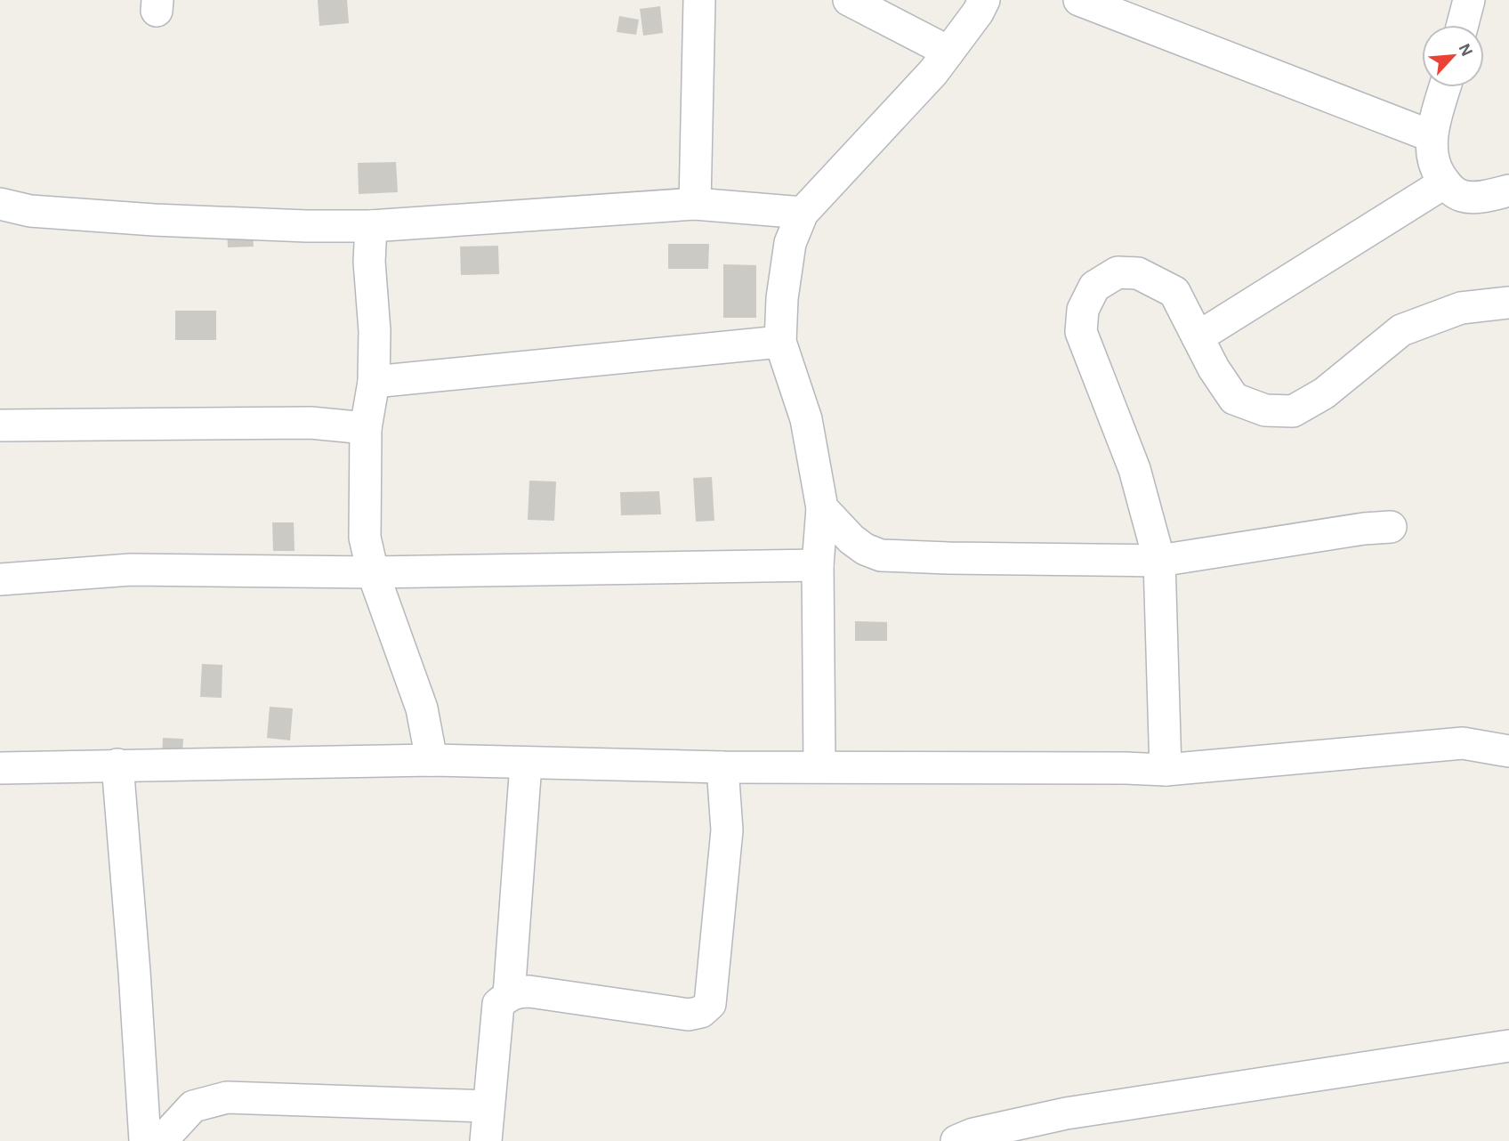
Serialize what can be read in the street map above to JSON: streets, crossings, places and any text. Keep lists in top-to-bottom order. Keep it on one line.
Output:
{"north":"top right"}
